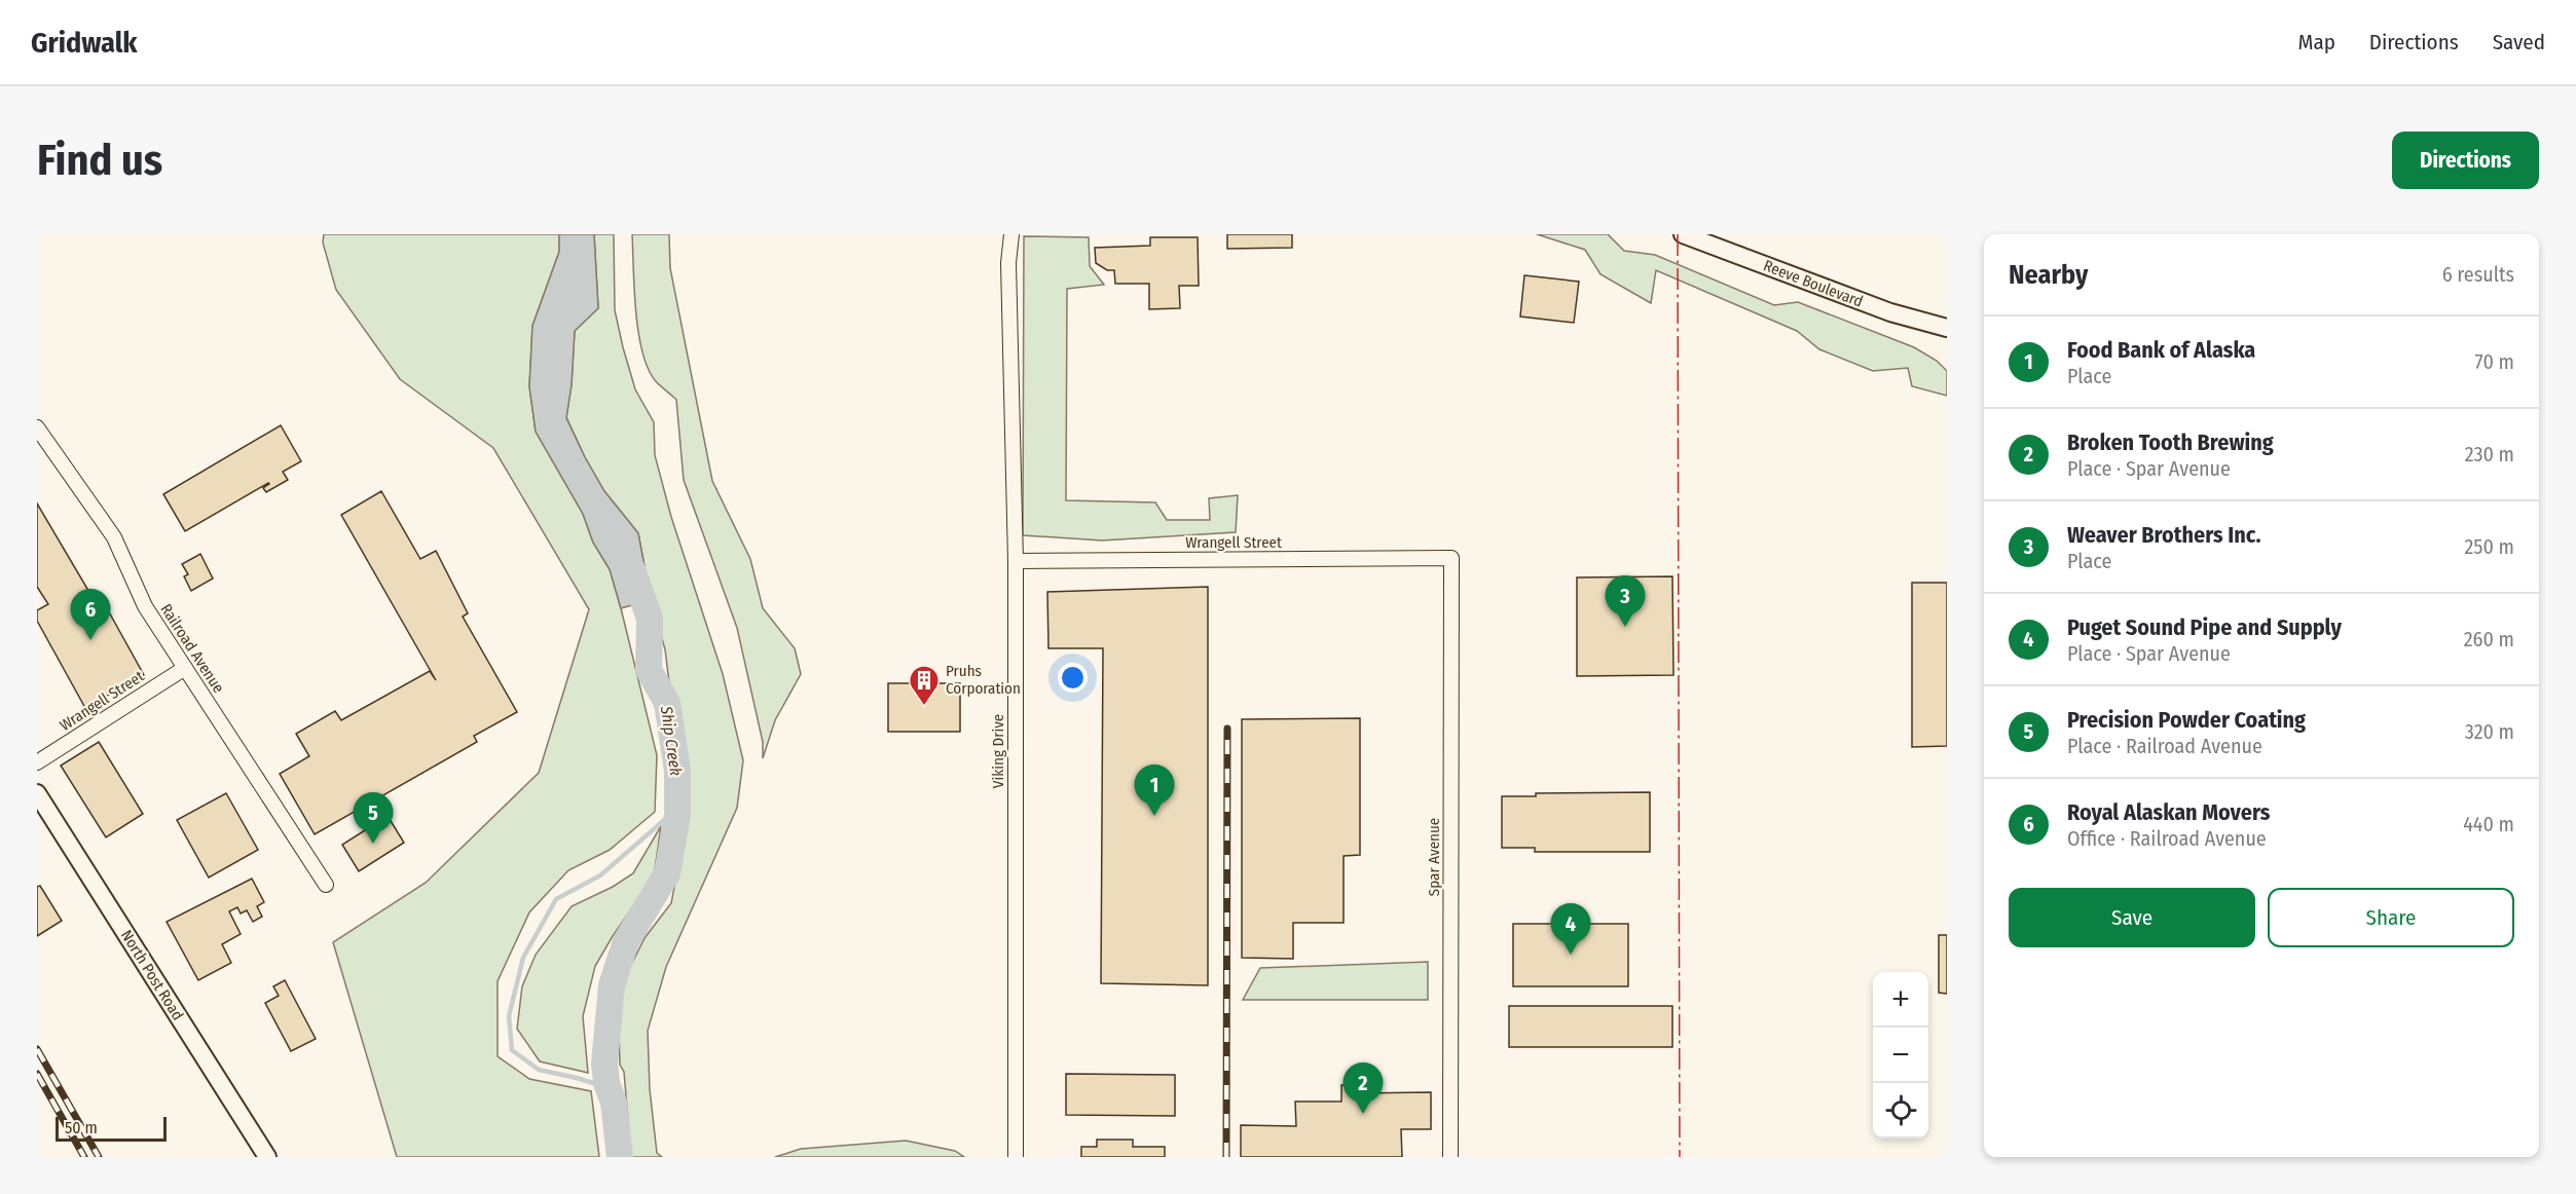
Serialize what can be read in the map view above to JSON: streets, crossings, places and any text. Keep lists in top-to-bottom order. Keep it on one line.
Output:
{"streets":{"street":["Reeve Boulevard","Wrangell Street","Railroad Avenue","Viking Drive","Spar Avenue","North Post Road"]},"crossings":[["Wrangell Street","Railroad Avenue"],["Wrangell Street","Viking Drive"],["Wrangell Street","Spar Avenue"]],"water":["Ship Creek"],"places":{"building":["Pruhs Corporation"]},"scale_bar":"50 m","page":{"header":"Gridwalk","nav":["Map","Directions","Saved"],"buttons":["Directions",["Save","Share"]],"title":"Find us","heading":["Nearby","6 results"],"list":[{"mark":"1","name":"Food Bank of Alaska","note":"Place","value":"70 m"},{"mark":"2","name":"Broken Tooth Brewing","note":"Place · Spar Avenue","value":"230 m"},{"mark":"3","name":"Weaver Brothers Inc.","note":"Place","value":"250 m"},{"mark":"4","name":"Puget Sound Pipe and Supply","note":"Place · Spar Avenue","value":"260 m"},{"mark":"5","name":"Precision Powder Coating","note":"Place · Railroad Avenue","value":"320 m"},{"mark":"6","name":"Royal Alaskan Movers","note":"Office · Railroad Avenue","value":"440 m"}],"pins":["3","6","1","5","4","2"],"map_buttons":["+","−"],"scale":"50 m"}}
